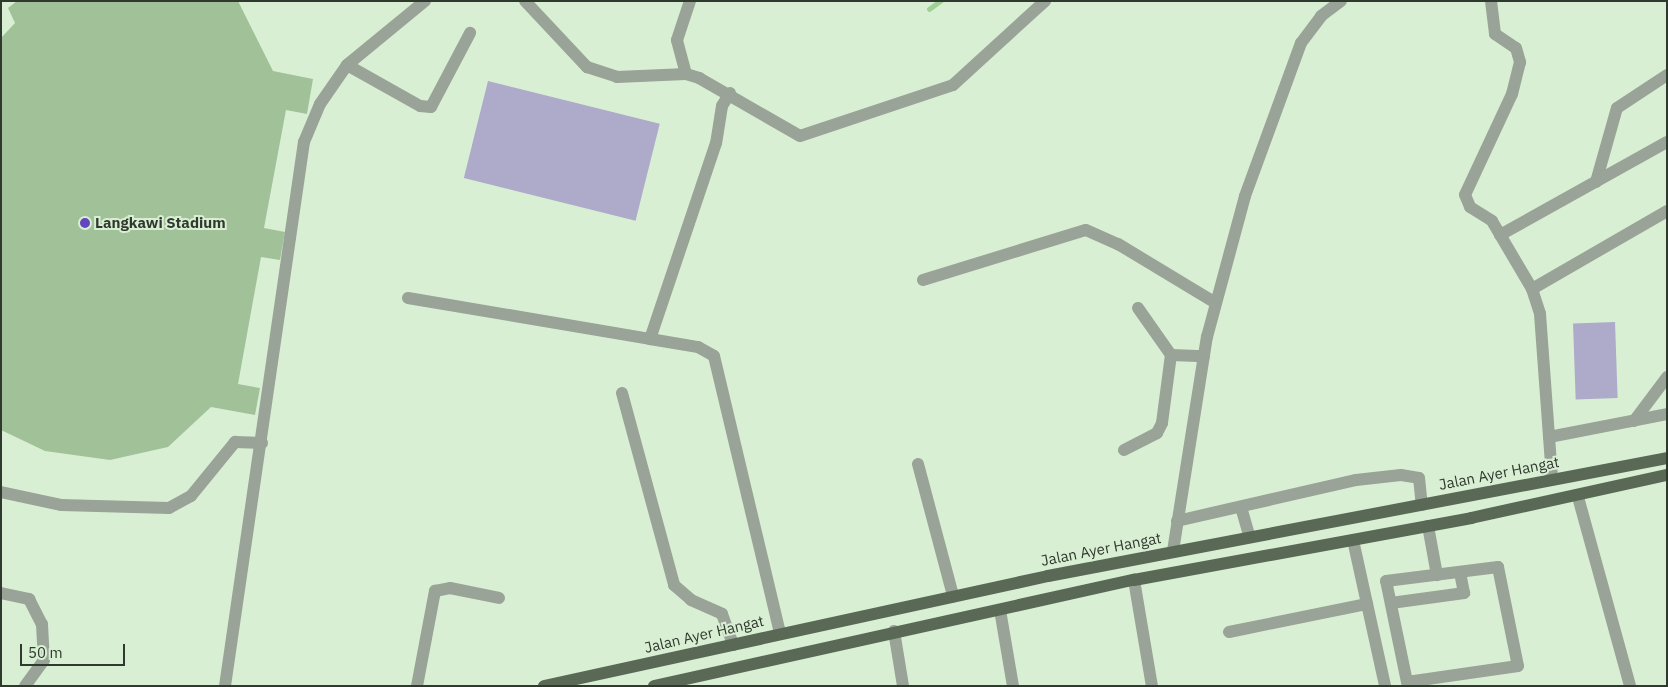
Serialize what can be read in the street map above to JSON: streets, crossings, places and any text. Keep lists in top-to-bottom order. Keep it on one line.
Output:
{"streets":{"main road":["Jalan Ayer Hangat"]},"places":["Langkawi Stadium"],"scale_bar":"50 m"}
